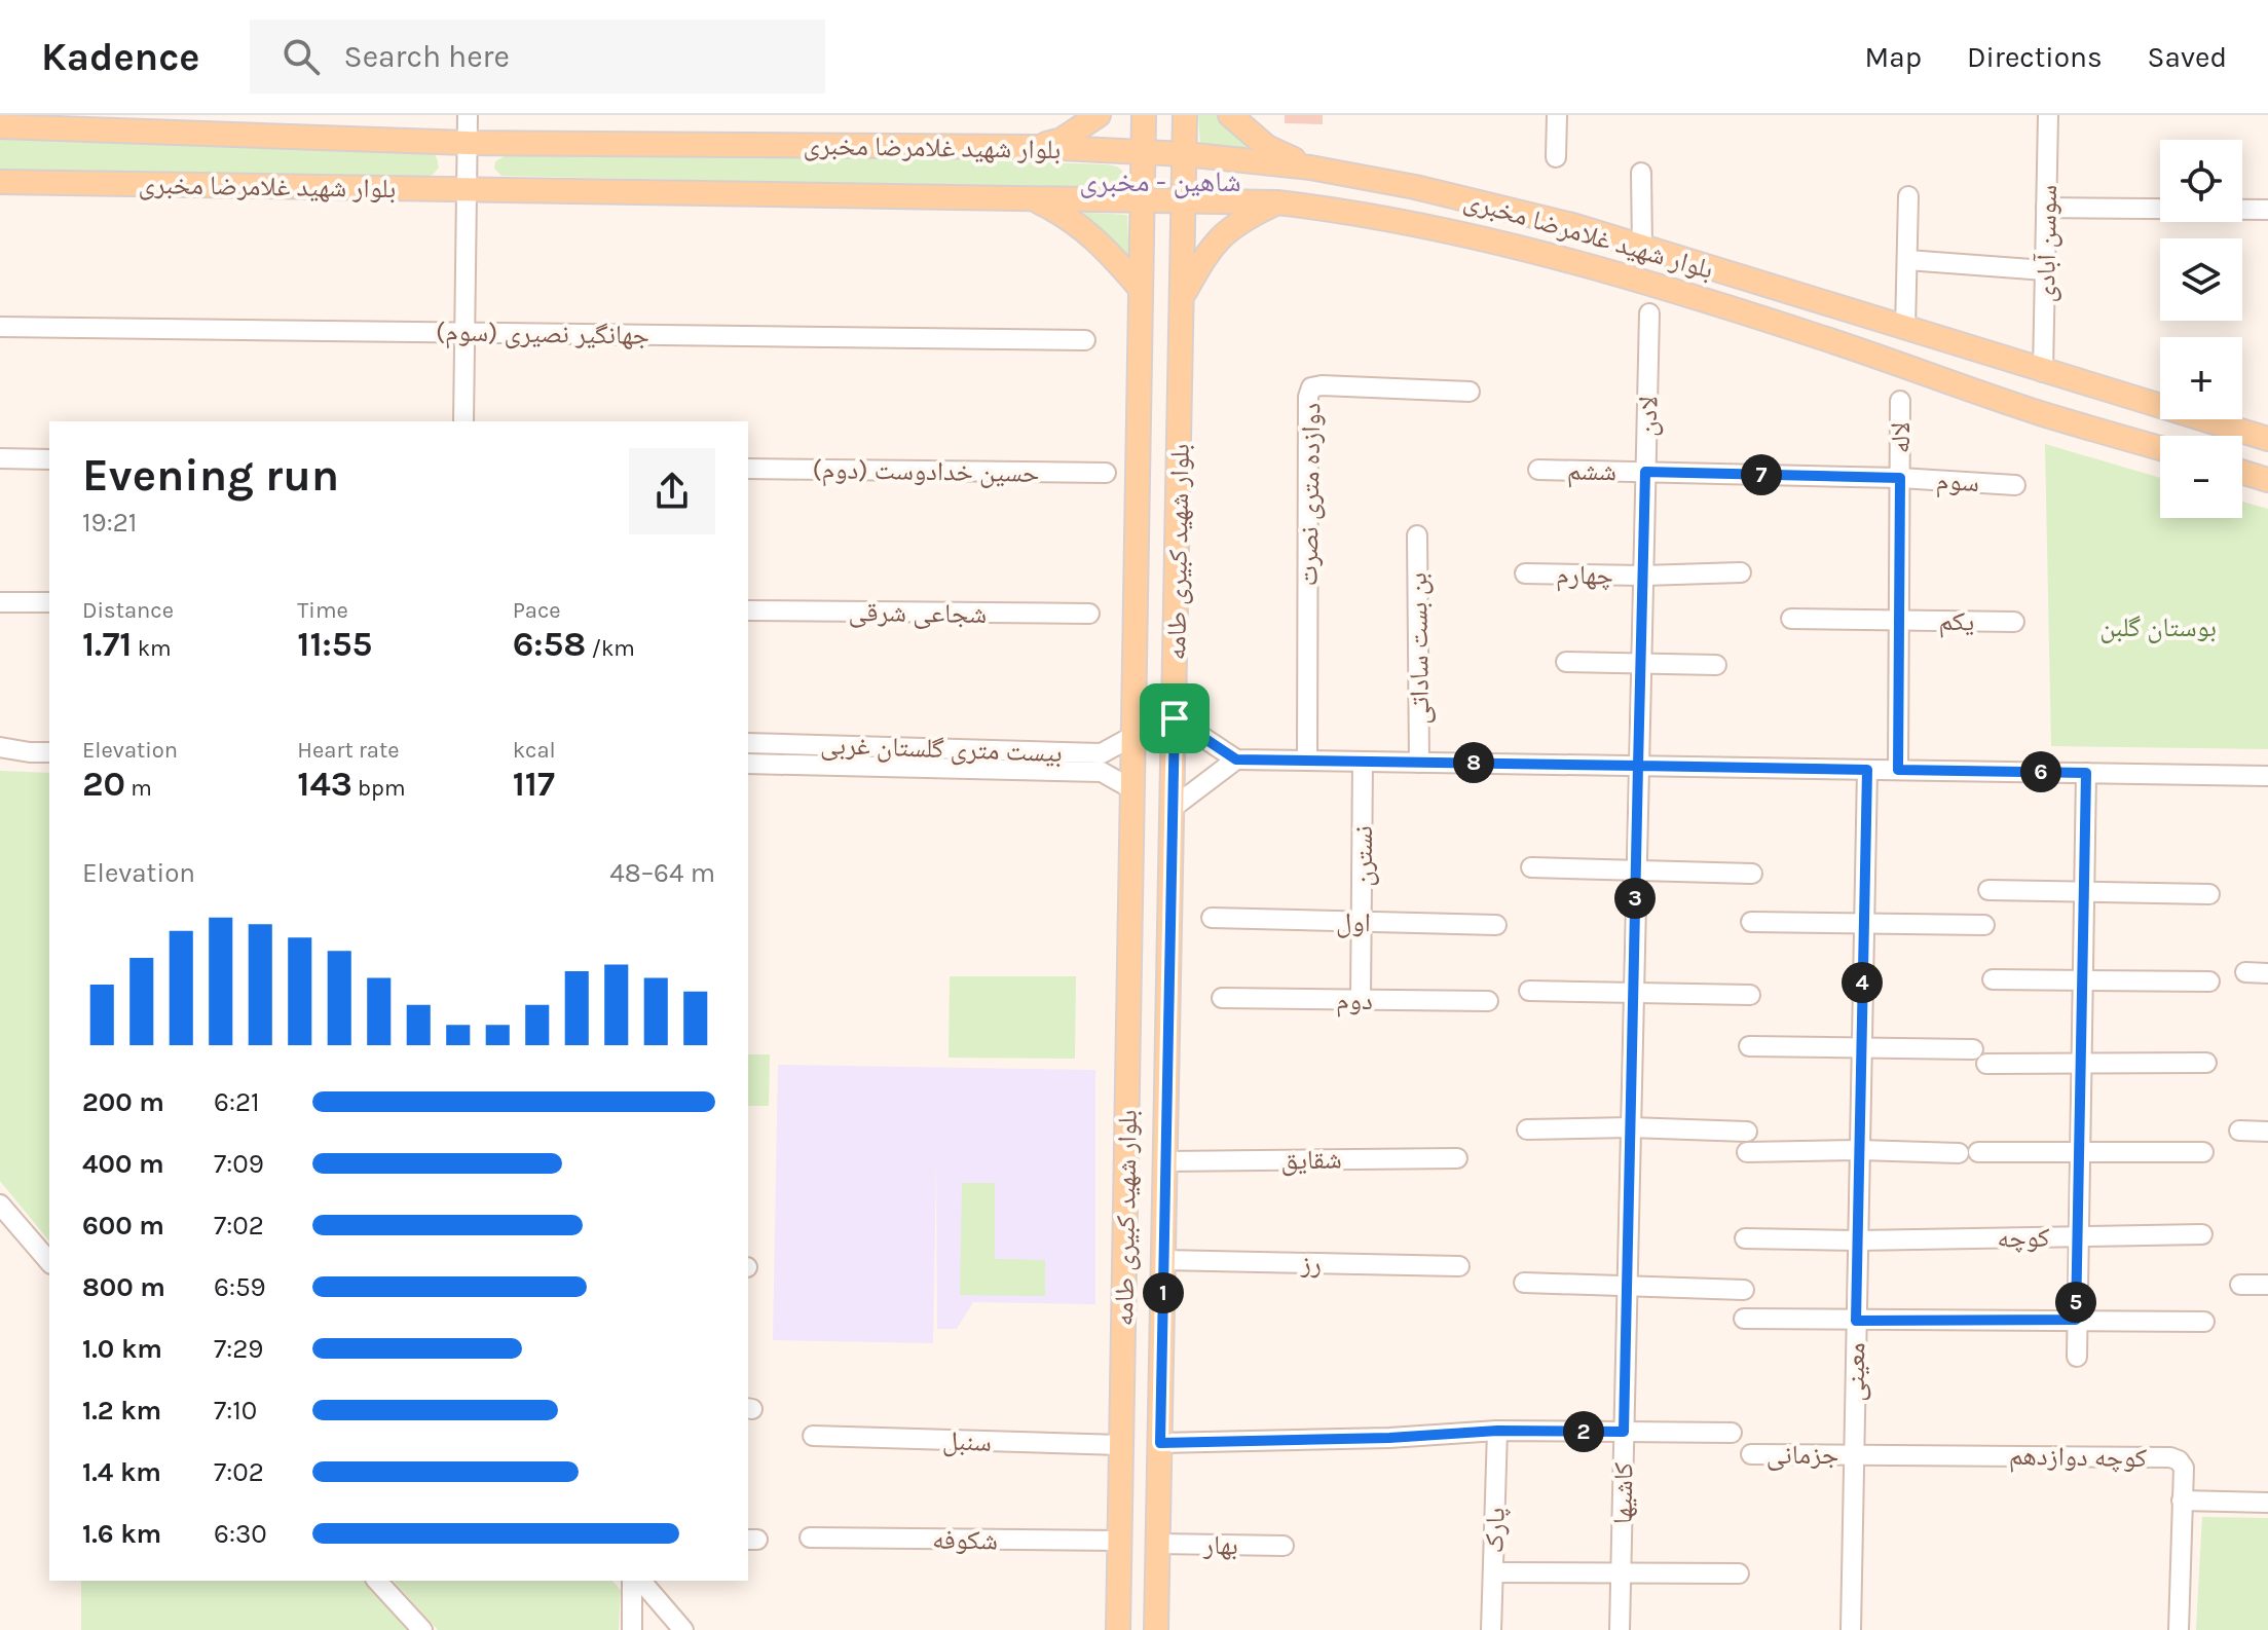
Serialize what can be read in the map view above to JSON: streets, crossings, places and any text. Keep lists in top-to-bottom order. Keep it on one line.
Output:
{"streets":{"main road":["بلوار شهید غلامرضا مخبری","بلوار شهید کبیری طامه"],"street":["سوسن آبادی","جهانگیر نصیری (سوم)","لادن","لاله","حسین خدادوست (دوم)","ششم","سوم","دوازده متری نصرت","چهارم","شجاعی شرقی","یکم","بن بست ساداتی","بیست متری گلستان غربی","نسترن","اول","دوم","شقایق","کوچه","رز","معینی","سنبل","جزمانی","کوچه دوازدهم","کاشیها","پارک","شکوفه","بهار"]},"crossings":[["بلوار شهید غلامرضا مخبری","سوسن آبادی"],["بلوار شهید غلامرضا مخبری","بلوار شهید کبیری طامه"],["لادن","ششم"],["لادن","چهارم"],["لادن","کاشیها"],["لاله","ششم"],["لاله","سوم"],["لاله","یکم"],["ششم","سوم"],["بلوار شهید کبیری طامه","بیست متری گلستان غربی"],["بلوار شهید کبیری طامه","شقایق"],["بلوار شهید کبیری طامه","رز"],["بلوار شهید کبیری طامه","سنبل"],["بلوار شهید کبیری طامه","شکوفه"],["بلوار شهید کبیری طامه","بهار"],["نسترن","اول"],["نسترن","دوم"],["کوچه","معینی"],["معینی","جزمانی"],["معینی","کوچه دوازدهم"],["جزمانی","کوچه دوازدهم"]],"districts":["شاهین - مخبری"],"parks":["بوستان گلبن"],"page":{"header":"Kadence","search":"Search here","nav":["Map","Directions","Saved"],"map_buttons":["+","−"],"heading":["Evening run","19:21"],"pins":["7","8","6","3","4","1","5","2"],"stats":[["Distance","1.71 km"],["Time","11:55"],["Pace","6:58 /km"],["Elevation","20 m"],["Heart rate","143 bpm"],["kcal","117"]],"chart":["Elevation","48–64 m"],"list":[{"name":"200 m","note":"6:21"},{"name":"400 m","note":"7:09"},{"name":"600 m","note":"7:02"},{"name":"800 m","note":"6:59"},{"name":"1.0 km","note":"7:29"},{"name":"1.2 km","note":"7:10"},{"name":"1.4 km","note":"7:02"},{"name":"1.6 km","note":"6:30"}]}}
